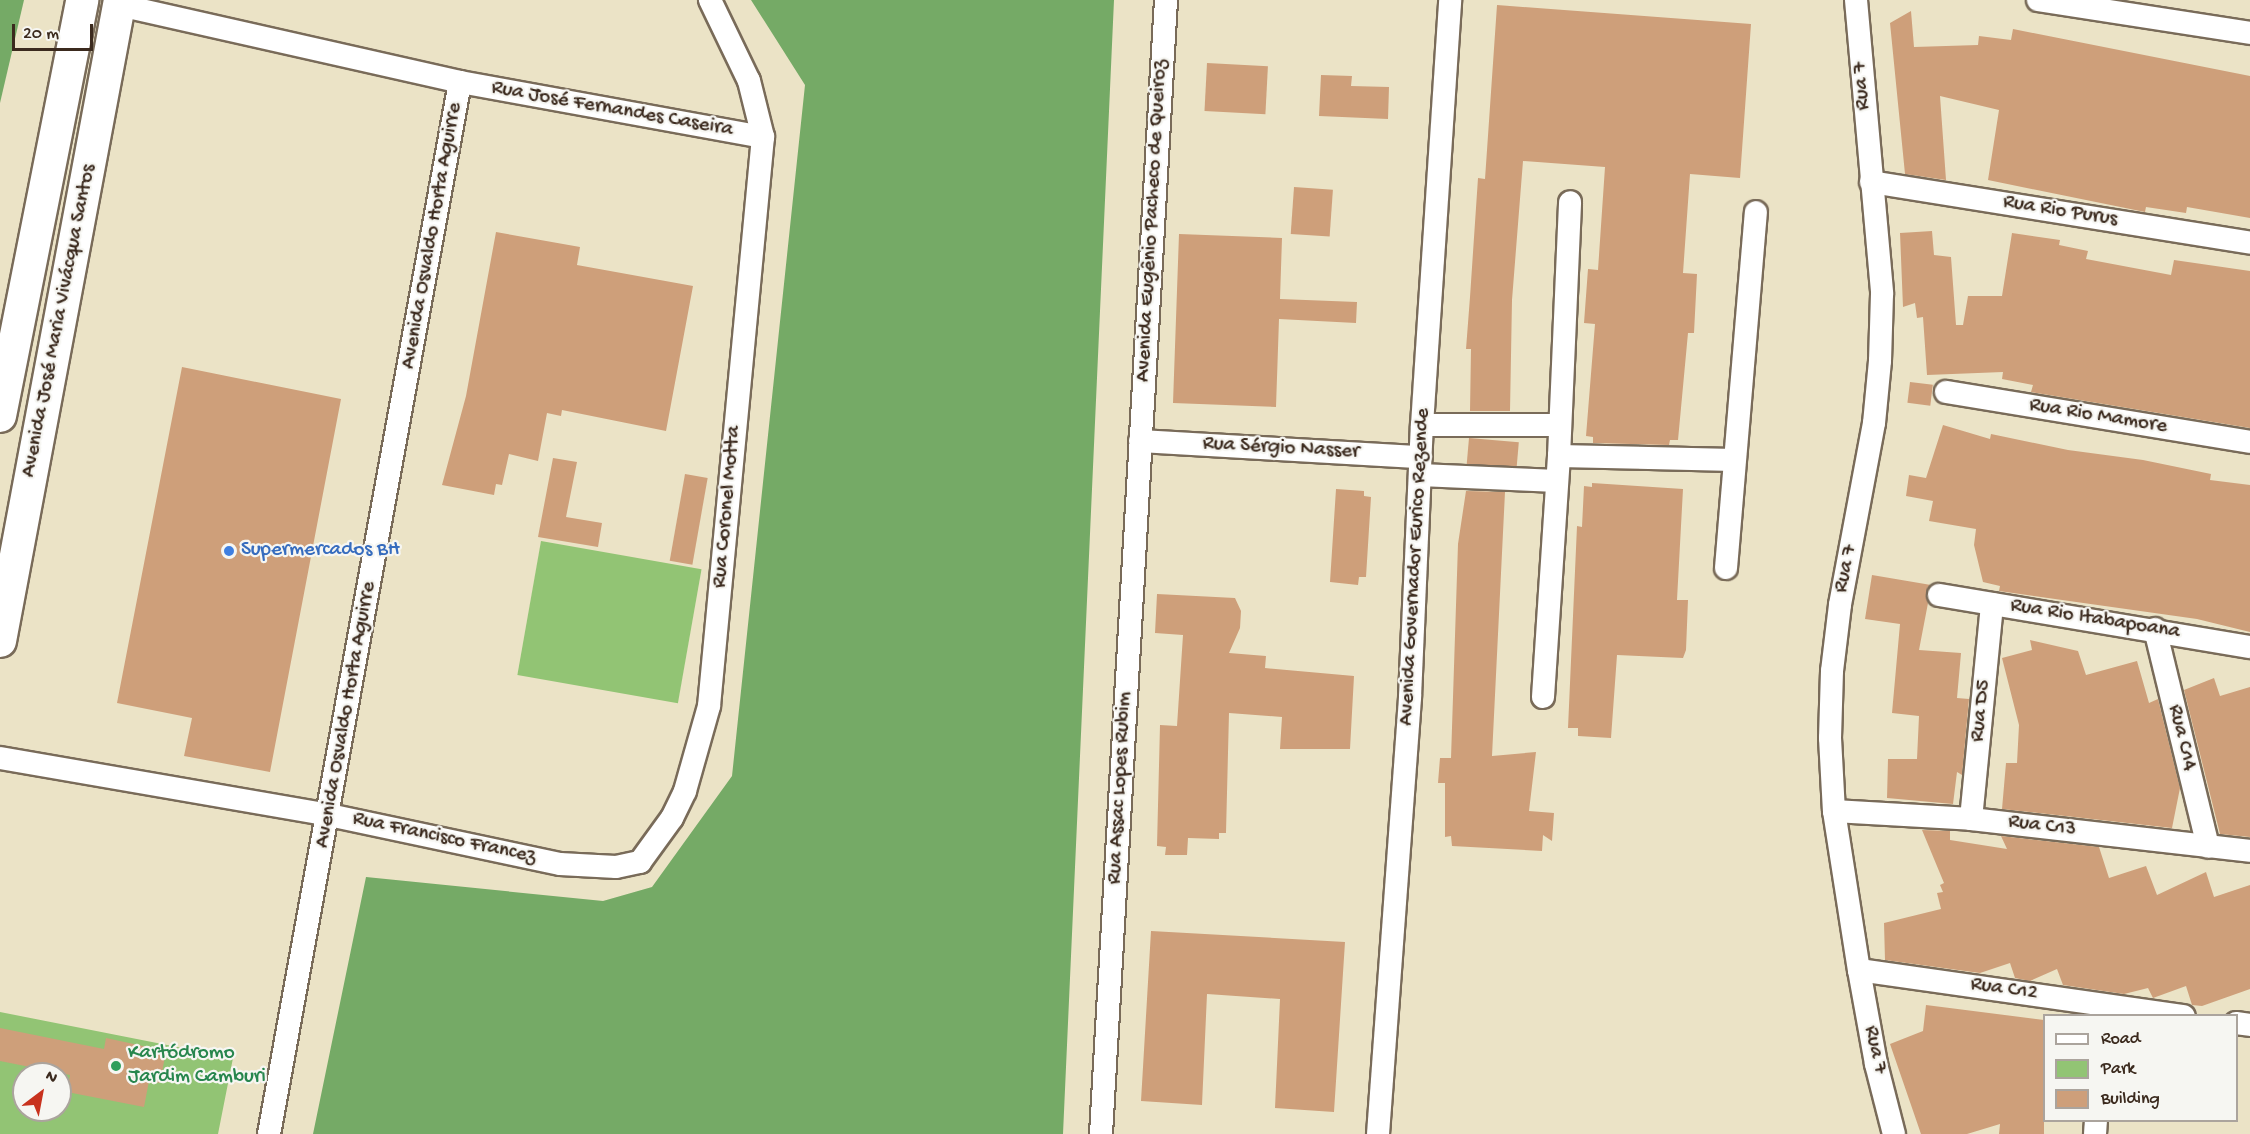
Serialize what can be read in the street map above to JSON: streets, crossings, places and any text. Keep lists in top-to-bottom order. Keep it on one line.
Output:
{"streets":{"main road":["Avenida José Maria Vivácqua Santos"],"street":["Rua 7","Rua José Fernandes Caseira","Rua Rio Purus","Avenida Eugênio Pacheco de Queiroz","Avenida Osvaldo Horta Aguirre","Rua Rio Mamore","Rua Sérgio Nasser","Rua Coronel Motta","Avenida Governador Eurico Rezende","Rua Rio Itabapoana","Rua D5","Rua C14","Rua Assac Lopes Rubim","Rua C13","Rua Francisco Francez","Rua C12"]},"crossings":[["Rua 7","Rua Rio Purus"],["Rua 7","Rua C13"],["Rua 7","Rua C12"],["Rua José Fernandes Caseira","Avenida Osvaldo Horta Aguirre"],["Rua José Fernandes Caseira","Avenida José Maria Vivácqua Santos"],["Rua José Fernandes Caseira","Rua Coronel Motta"],["Avenida Eugênio Pacheco de Queiroz","Rua Sérgio Nasser"],["Avenida Eugênio Pacheco de Queiroz","Rua Assac Lopes Rubim"],["Avenida Osvaldo Horta Aguirre","Rua Francisco Francez"],["Rua Sérgio Nasser","Avenida Governador Eurico Rezende"],["Rua Sérgio Nasser","Rua Assac Lopes Rubim"],["Rua Coronel Motta","Rua Francisco Francez"],["Rua Rio Itabapoana","Rua D5"],["Rua Rio Itabapoana","Rua C14"],["Rua D5","Rua C13"],["Rua C14","Rua C13"]],"places":["Supermercados BH","Kartódromo Jardim Camburi"],"legend":["Road","Park","Building"],"scale_bar":"20 m","north":"top right"}
